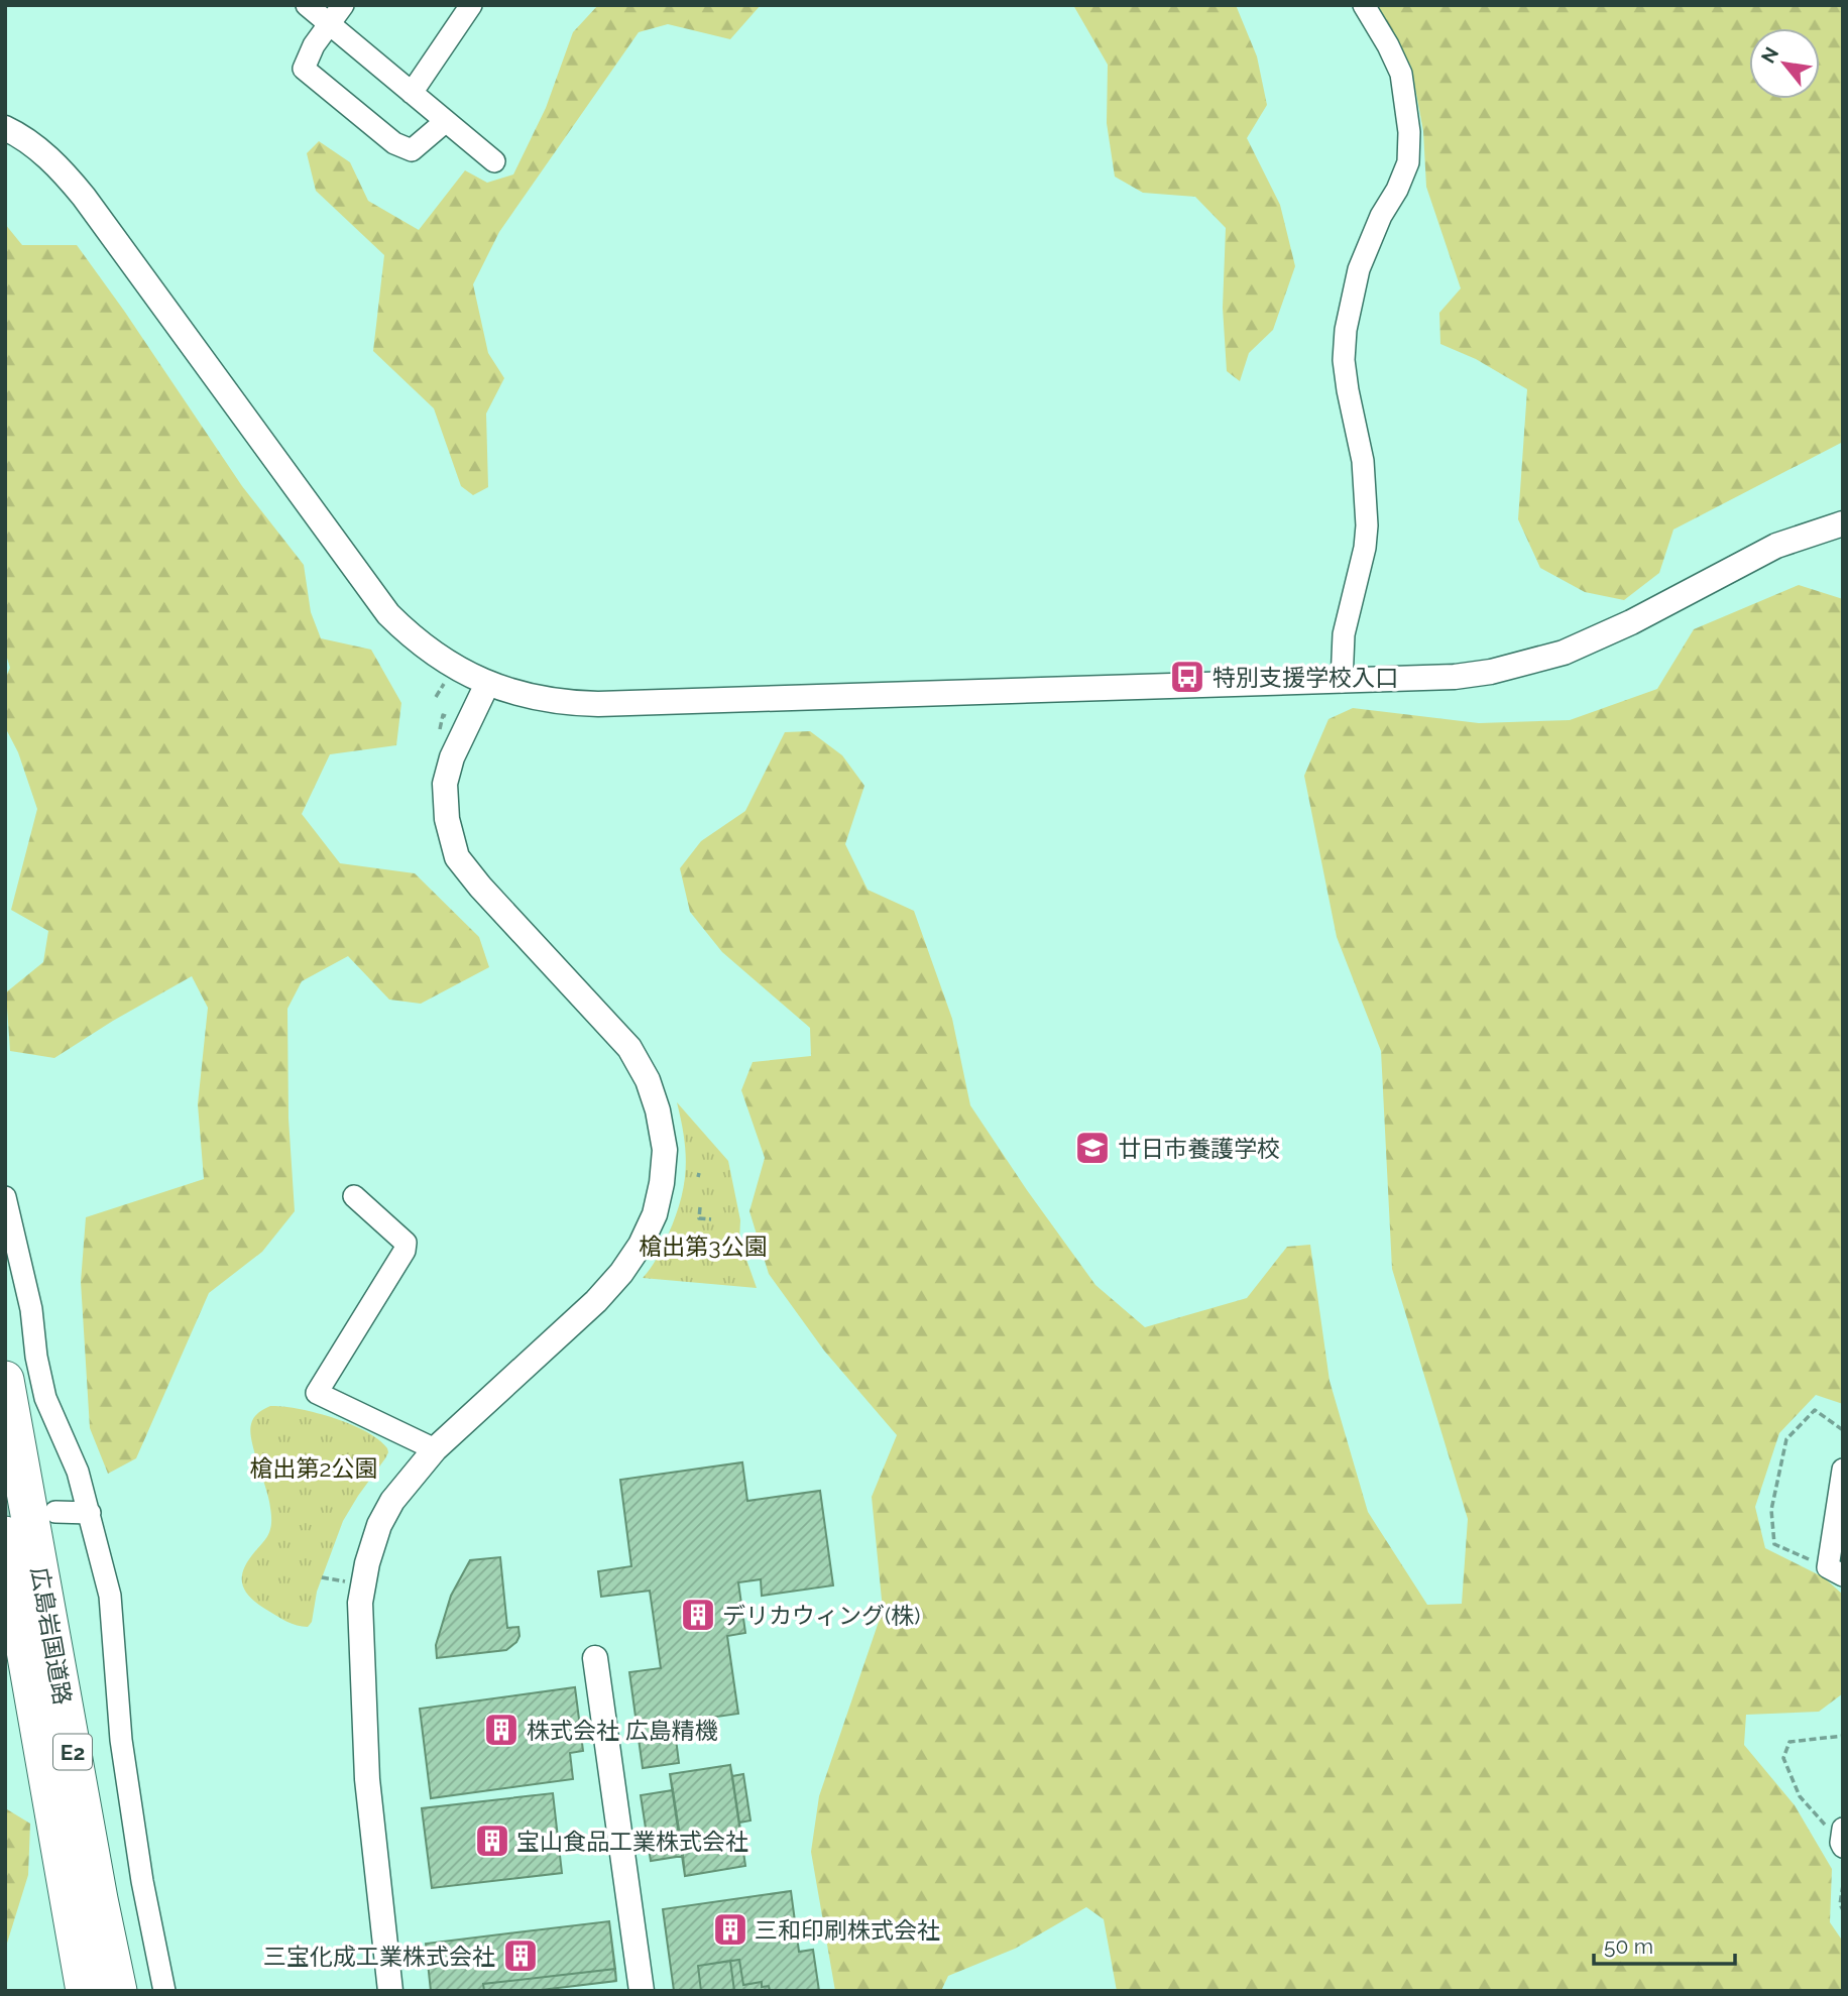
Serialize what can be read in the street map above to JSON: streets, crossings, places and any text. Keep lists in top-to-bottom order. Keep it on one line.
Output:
{"streets":{"highway":["広島岩国道路","E2"]},"parks":["槍出第3公園","槍出第2公園"],"places":{"bus stop":["特別支援学校入口"],"school or university":["廿日市養護学校"],"building":["デリカウィング(株)","株式会社 広島精機","宝山食品工業株式会社","三和印刷株式会社","三宝化成工業株式会社"]},"scale_bar":"50 m","north":"top left"}
